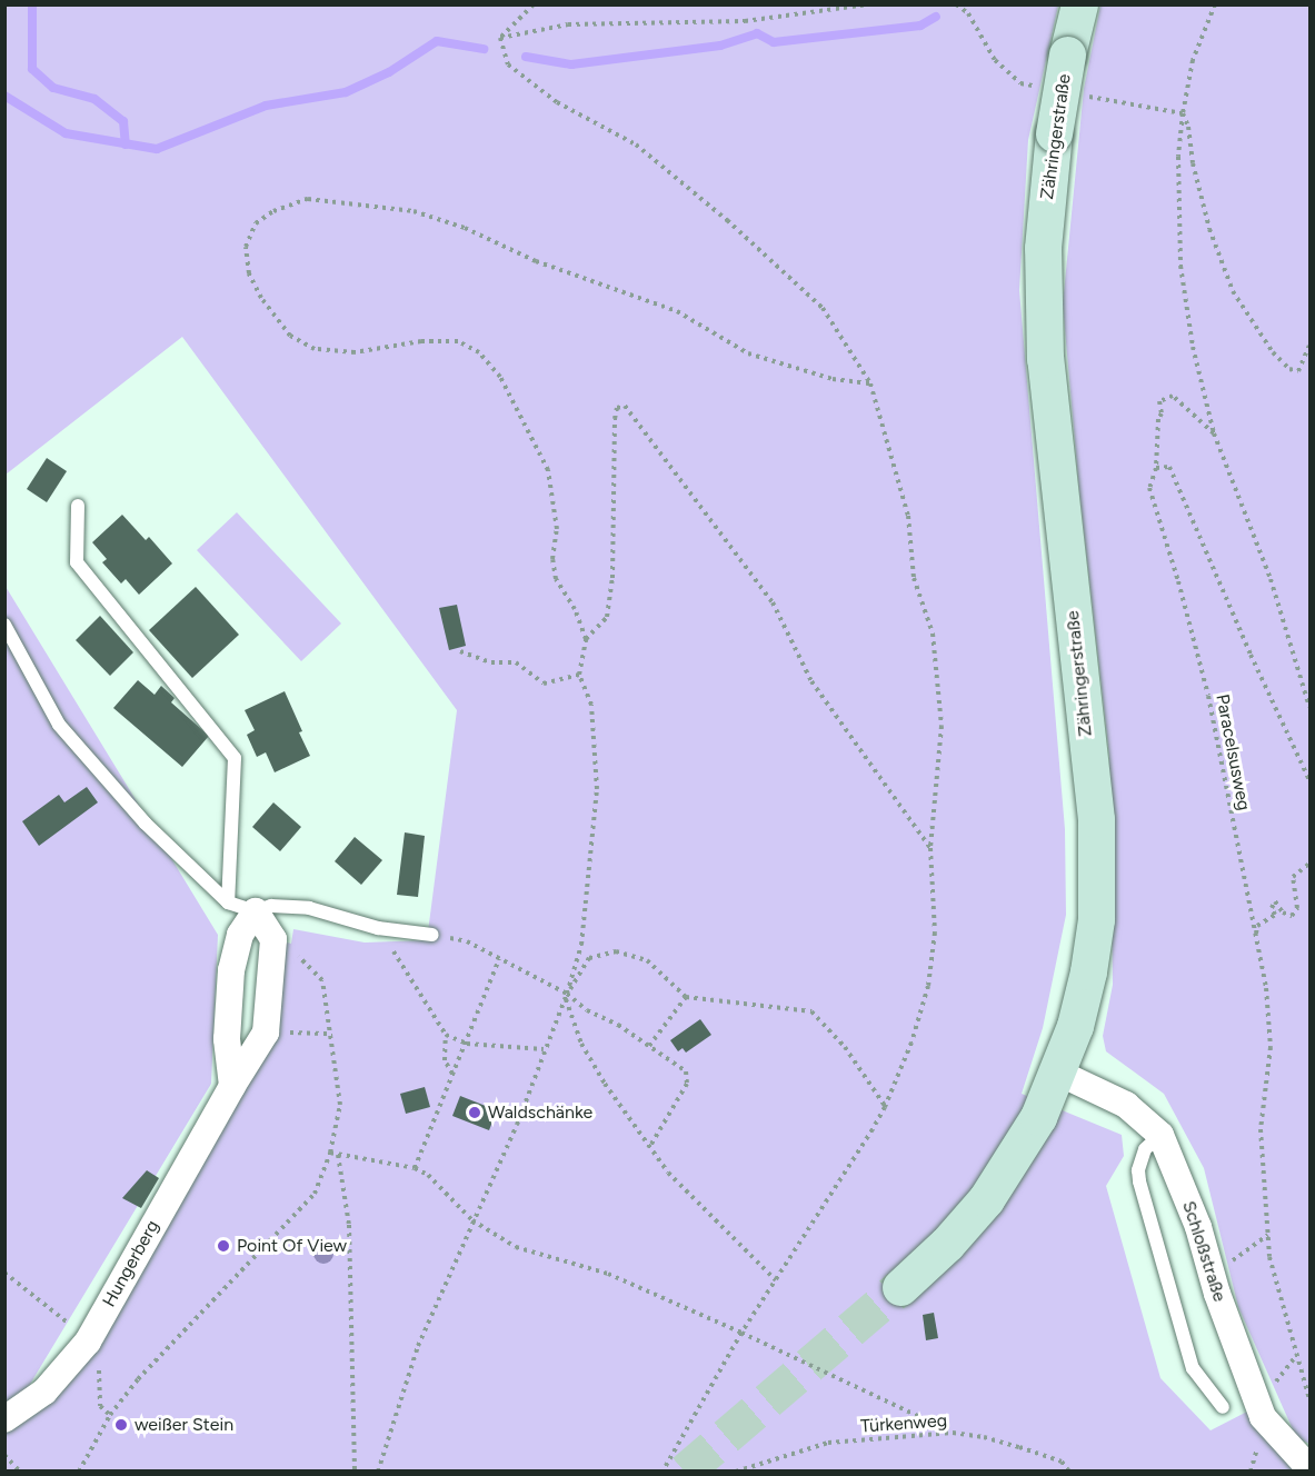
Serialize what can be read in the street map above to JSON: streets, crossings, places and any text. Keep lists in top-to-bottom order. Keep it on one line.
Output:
{"streets":{"main road":["Zähringerstraße"],"street":["Schloßstraße","Hungerberg"],"path":["Paracelsusweg","Türkenweg"]},"crossings":[["Zähringerstraße","Schloßstraße"]],"places":["Waldschänke","Point Of View","weißer Stein"]}
